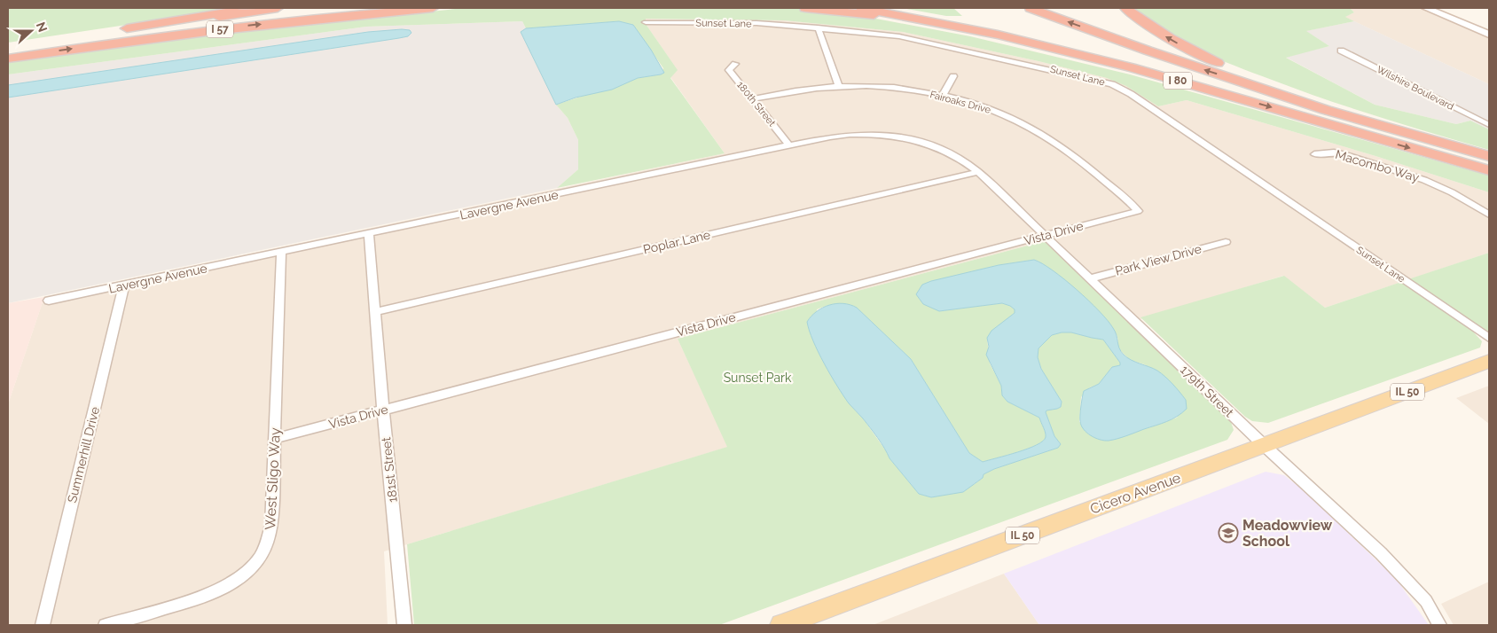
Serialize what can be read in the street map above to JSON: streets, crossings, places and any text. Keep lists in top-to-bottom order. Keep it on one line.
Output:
{"streets":{"highway":["I 57","I 80"],"main road":["IL 50","Cicero Avenue"],"street":["Sunset Lane","Wilshire Boulevard","Fairoaks Drive","180th Street","Macombo Way","Lavergne Avenue","Vista Drive","Poplar Lane","Park View Drive","179th Street","Summerhill Drive","181st Street","West Sligo Way"]},"crossings":[["Fairoaks Drive","180th Street"],["Fairoaks Drive","Vista Drive"],["180th Street","Lavergne Avenue"],["Lavergne Avenue","179th Street"],["Lavergne Avenue","Summerhill Drive"],["Lavergne Avenue","181st Street"],["Lavergne Avenue","West Sligo Way"],["Vista Drive","179th Street"],["Vista Drive","181st Street"],["Vista Drive","West Sligo Way"],["Poplar Lane","179th Street"],["Poplar Lane","181st Street"],["Park View Drive","179th Street"],["179th Street","Cicero Avenue"]],"parks":["Sunset Park"],"places":{"school or university":["Meadowview School"]},"north":"right"}
